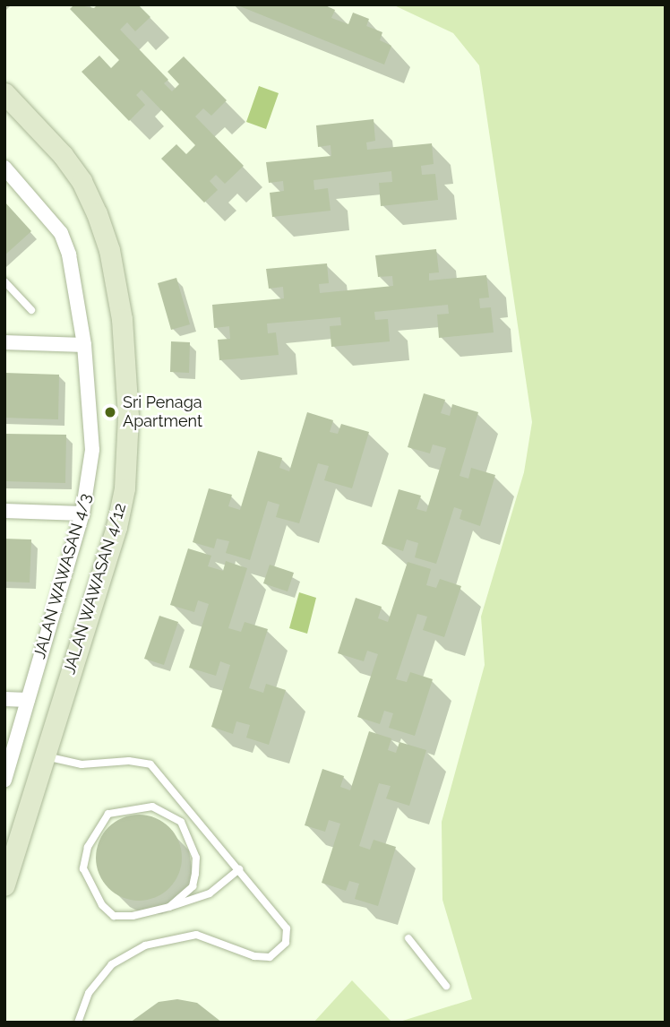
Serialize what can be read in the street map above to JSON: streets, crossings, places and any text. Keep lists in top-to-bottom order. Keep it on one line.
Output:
{"streets":{"street":["JALAN WAWASAN 4/3","JALAN WAWASAN 4/12"]},"places":["Sri Penaga Apartment"]}
